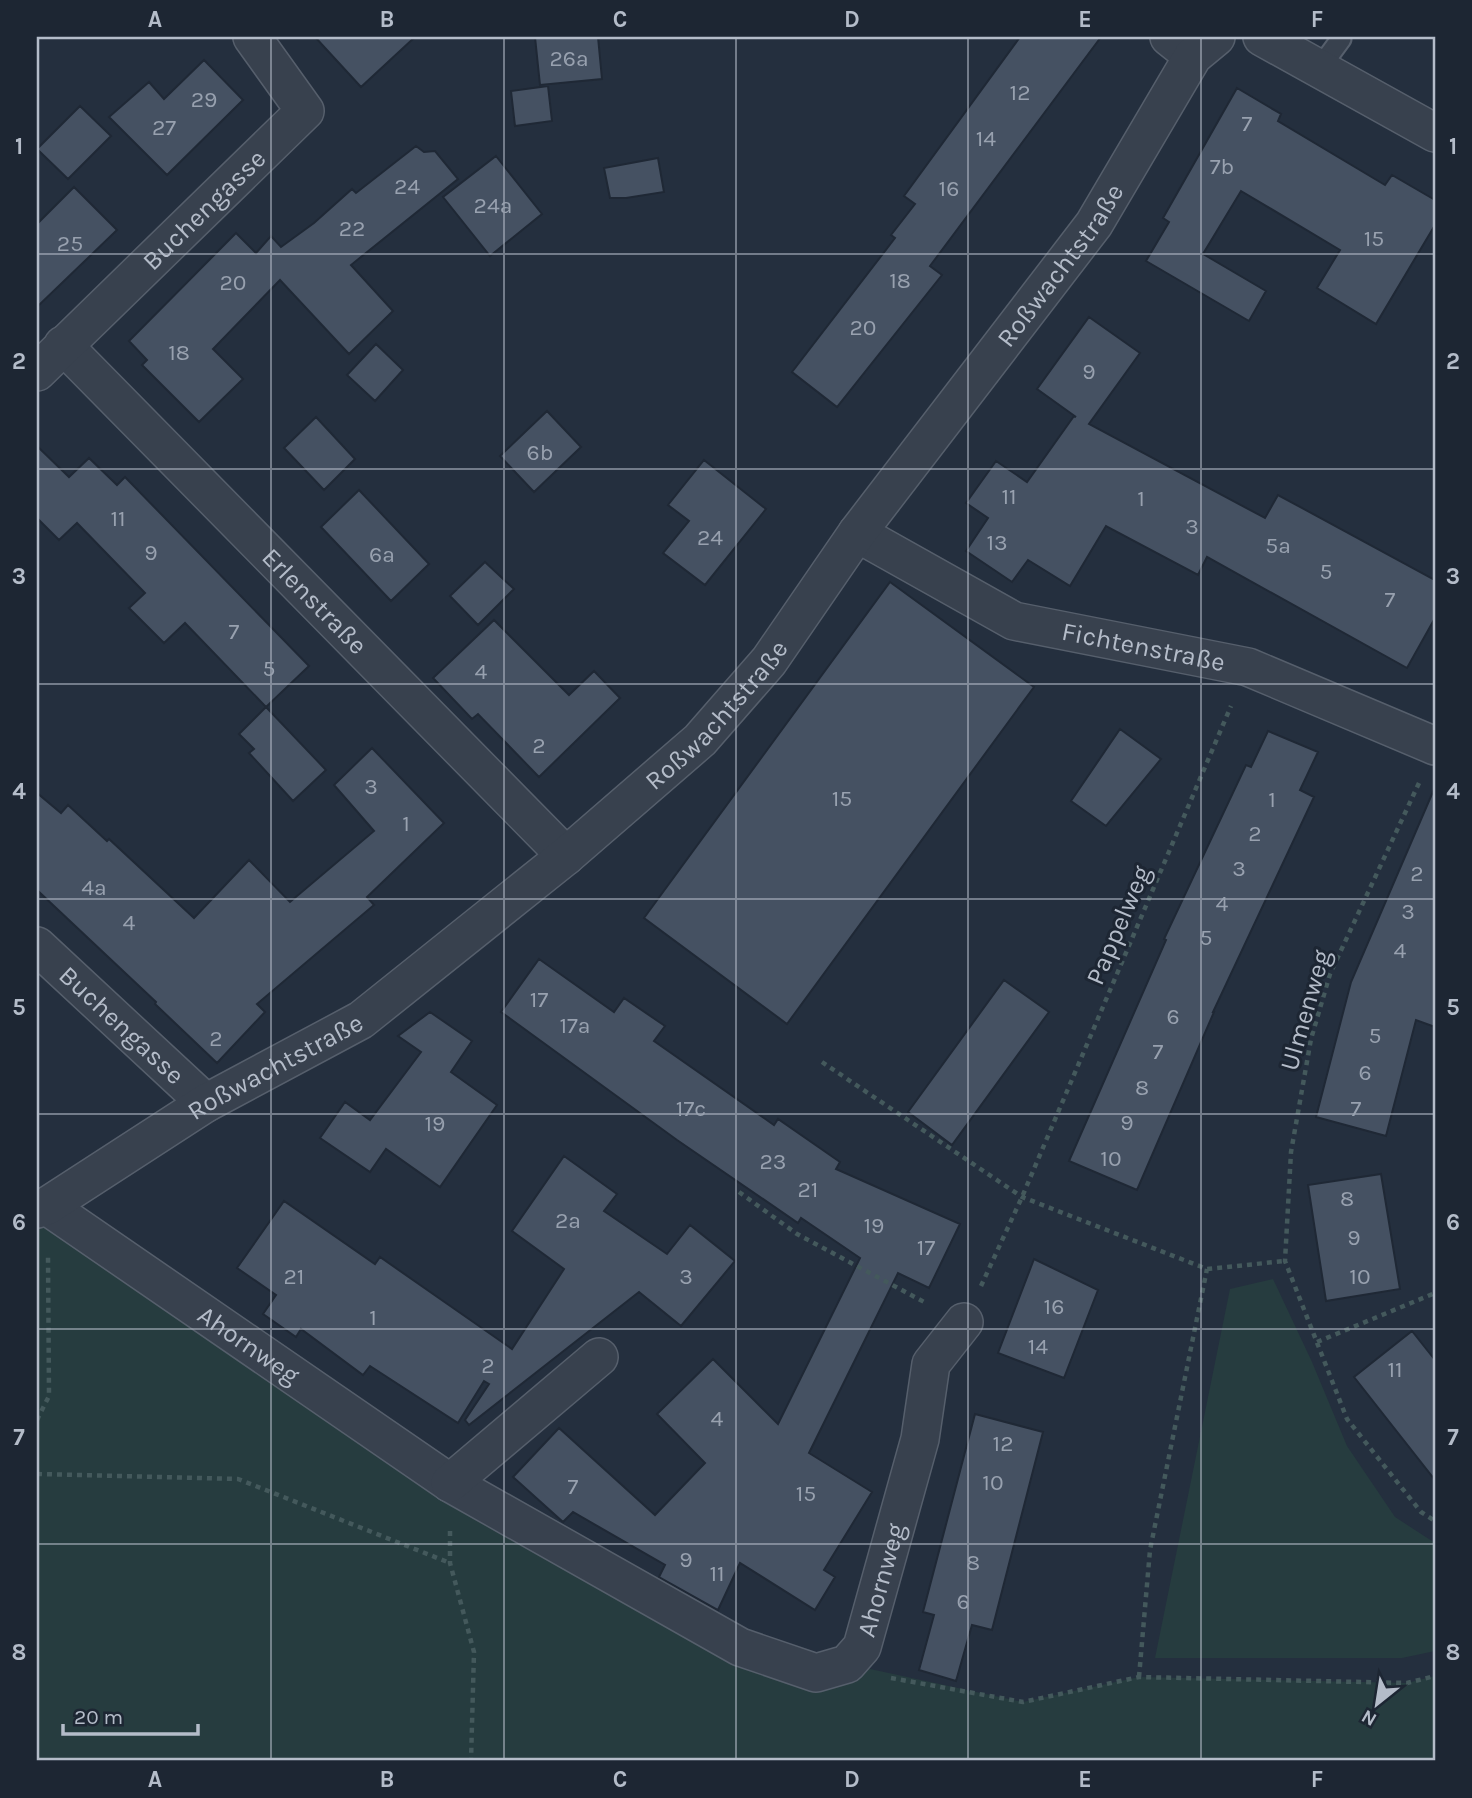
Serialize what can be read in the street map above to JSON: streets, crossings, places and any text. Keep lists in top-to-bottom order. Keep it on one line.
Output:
{"streets":{"street":["Buchengasse","Roßwachtstraße","Erlenstraße","Fichtenstraße","Ahornweg"],"path":["Pappelweg","Ulmenweg"]},"crossings":[["Buchengasse","Roßwachtstraße"],["Buchengasse","Erlenstraße"],["Roßwachtstraße","Erlenstraße"],["Roßwachtstraße","Fichtenstraße"],["Roßwachtstraße","Ahornweg"],["Fichtenstraße","Pappelweg"],["Fichtenstraße","Ulmenweg"]],"house_numbers":["26a","12","29","7","27","14","7b","24","16","24a","22","15","25","18","20","20","18","9","6b","11","1","11","3","24","13","5a","9","6a","5","7","7","5","4","2","3","15","1","1","2","3","2","4a","4","3","4","5","4","17","6","17a","5","2","7","6","8","17c","7","9","19","10","23","21","8","2a","19","9","17","21","3","10","16","1","14","2","11","4","12","10","7","15","9","8","11","6"],"scale_bar":"20 m","north":"bottom left","grid":{"columns":["A","B","C","D","E","F"],"rows":["1","2","3","4","5","6","7","8"]}}
